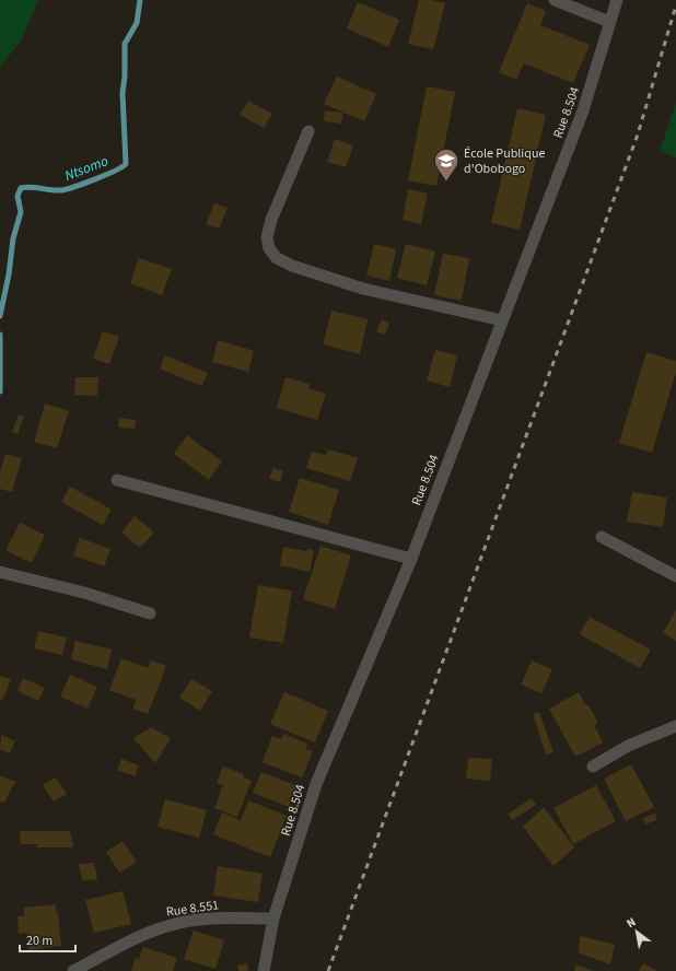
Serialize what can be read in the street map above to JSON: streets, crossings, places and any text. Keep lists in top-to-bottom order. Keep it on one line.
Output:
{"streets":{"street":["Rue 8.504","Rue 8.551"]},"crossings":[["Rue 8.504","Rue 8.551"]],"water":["Ntsomo"],"places":{"school or university":["École Publique d'Obobogo"]},"scale_bar":"20 m","north":"top left"}
